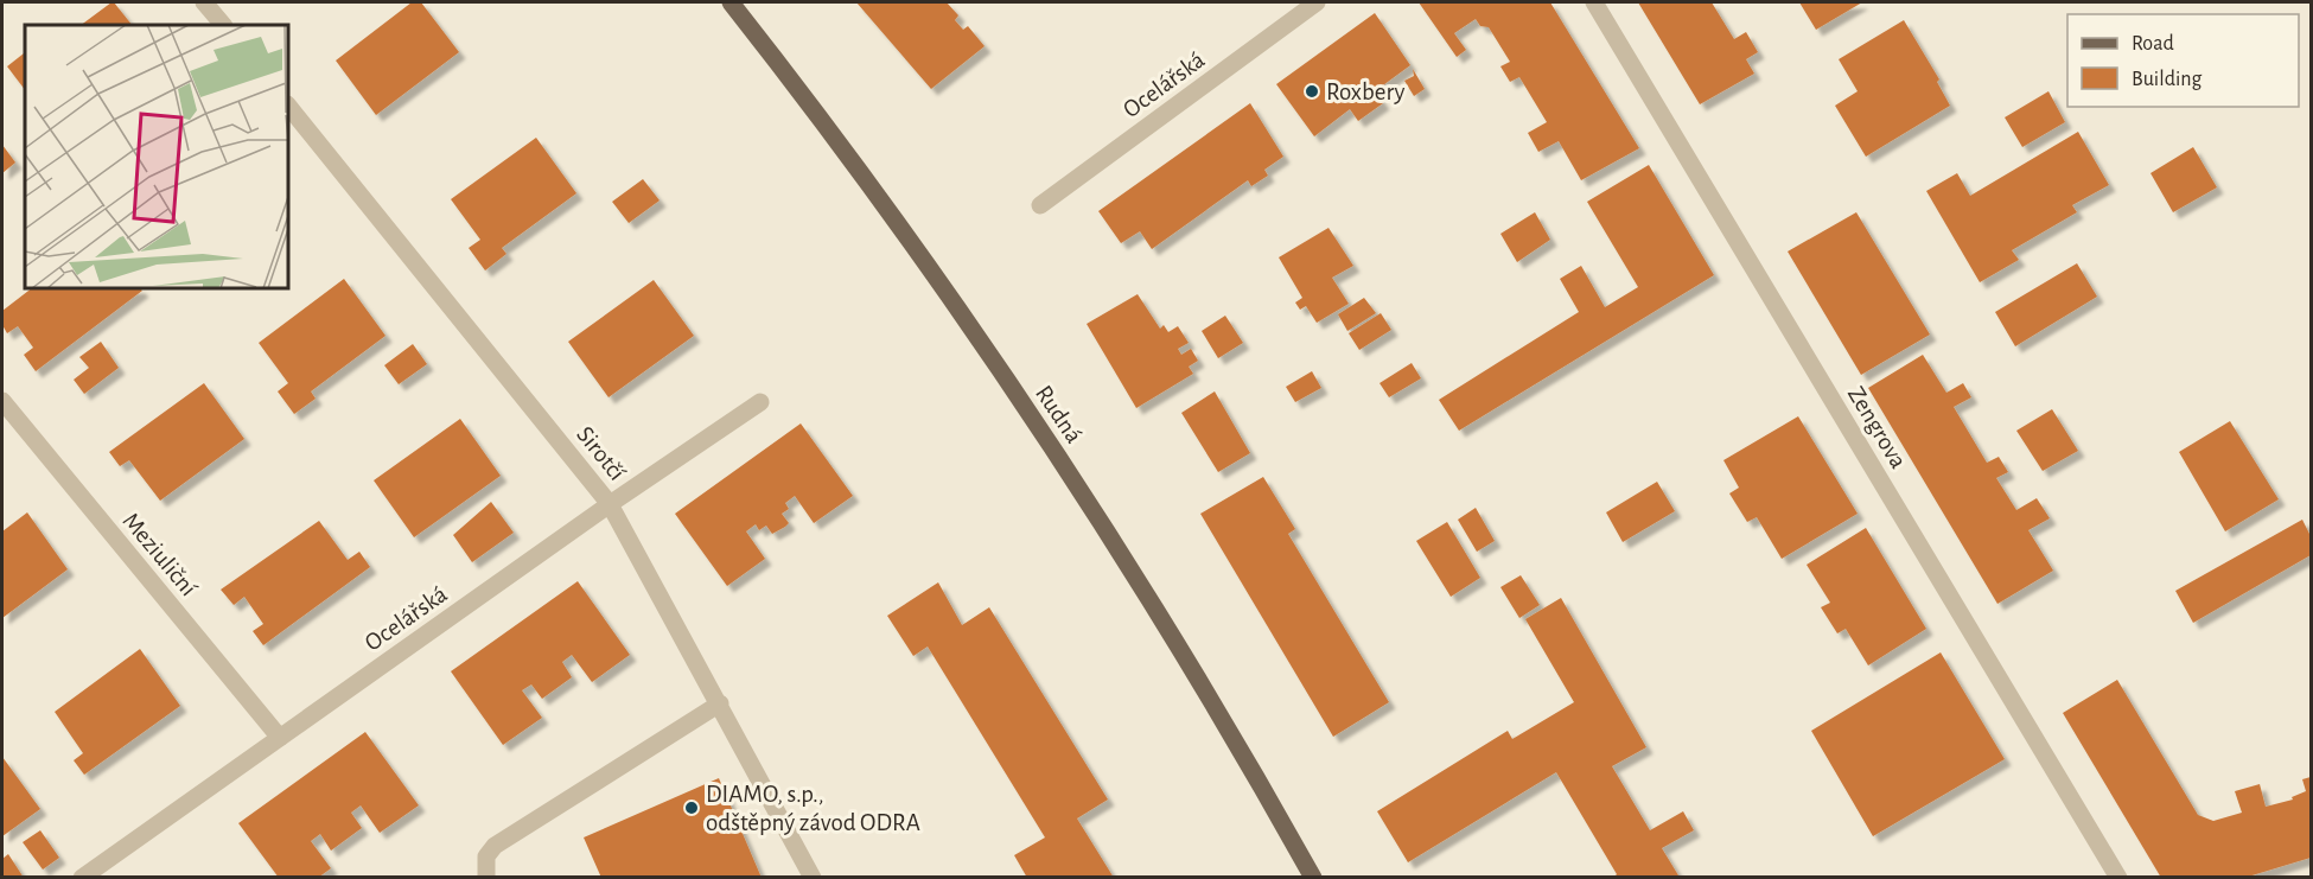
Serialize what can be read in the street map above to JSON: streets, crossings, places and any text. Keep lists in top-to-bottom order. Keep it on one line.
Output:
{"streets":{"main road":["Rudná"],"street":["Ocelářská","Zengrova","Sirotčí","Meziuliční"]},"crossings":[["Ocelářská","Sirotčí"],["Ocelářská","Meziuliční"]],"places":["Roxbery","DIAMO, s.p., odštěpný závod ODRA"],"legend":["Road","Building"]}
